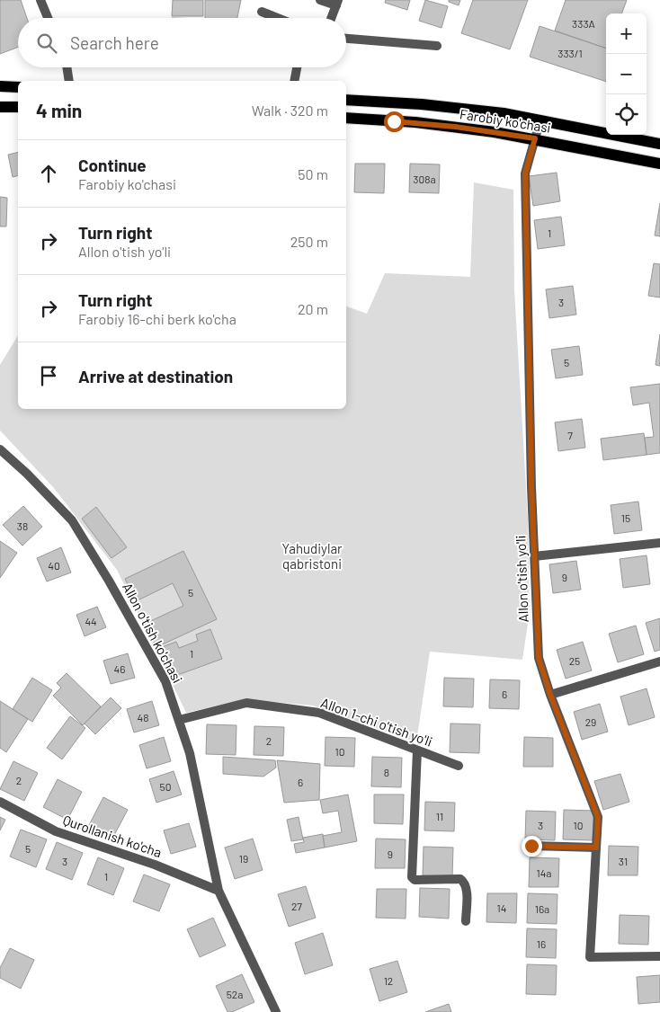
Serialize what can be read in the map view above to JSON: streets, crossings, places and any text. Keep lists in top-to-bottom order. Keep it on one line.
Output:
{"streets":{"main road":["Farobiy ko'chasi"],"street":["Allon o'tish yo'li","Allon o'tish ko'chasi","Allon 1-chi o'tish yo'li","Qurollanish ko'cha"]},"crossings":[["Farobiy ko'chasi","Allon o'tish yo'li"],["Allon o'tish ko'chasi","Allon 1-chi o'tish yo'li"],["Allon o'tish ko'chasi","Qurollanish ko'cha"]],"parks":["Yahudiylar qabristoni"],"house_numbers":["333A","333/1","308a","1","3","5","7","15","38","40","9","5","44","1","25","46","6","48","29","2","10","8","2","6","50","11","3","10","5","9","19","3","31","14a","1","27","14","16a","16","12","52a"],"page":{"map_buttons":["+","−"],"search":"Search here","heading":["4 min","Walk · 320 m"],"list":[["Continue","Farobiy ko'chasi","50 m"],["Turn right","Allon o'tish yo'li","250 m"],["Turn right","Farobiy 16-chi berk ko'cha","20 m"],"Arrive at destination"]}}
